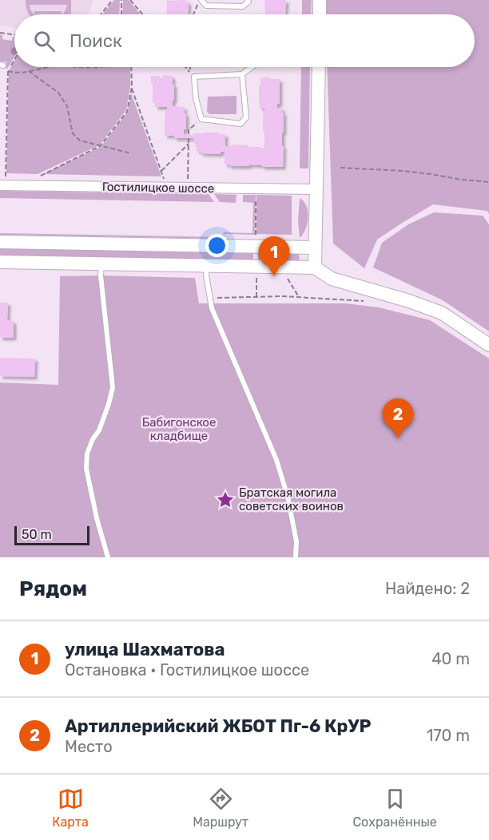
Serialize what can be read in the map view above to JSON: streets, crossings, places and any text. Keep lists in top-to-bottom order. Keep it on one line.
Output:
{"streets":{"street":["Гостилицкое шоссе"]},"parks":["Бабигонское кладбище"],"places":{"place":["Братская могила советских воинов"]},"scale_bar":"50 m","page":{"search":"Поиск","pins":["1","2"],"scale":"50 m","heading":["Рядом","Найдено: 2"],"list":[{"mark":"1","name":"улица Шахматова","note":"Остановка · Гостилицкое шоссе","value":"40 m"},{"mark":"2","name":"Артиллерийский ЖБОТ Пг-6 КрУР","note":"Место","value":"170 m"}],"nav":["Карта","Маршрут","Сохранённые"]}}
